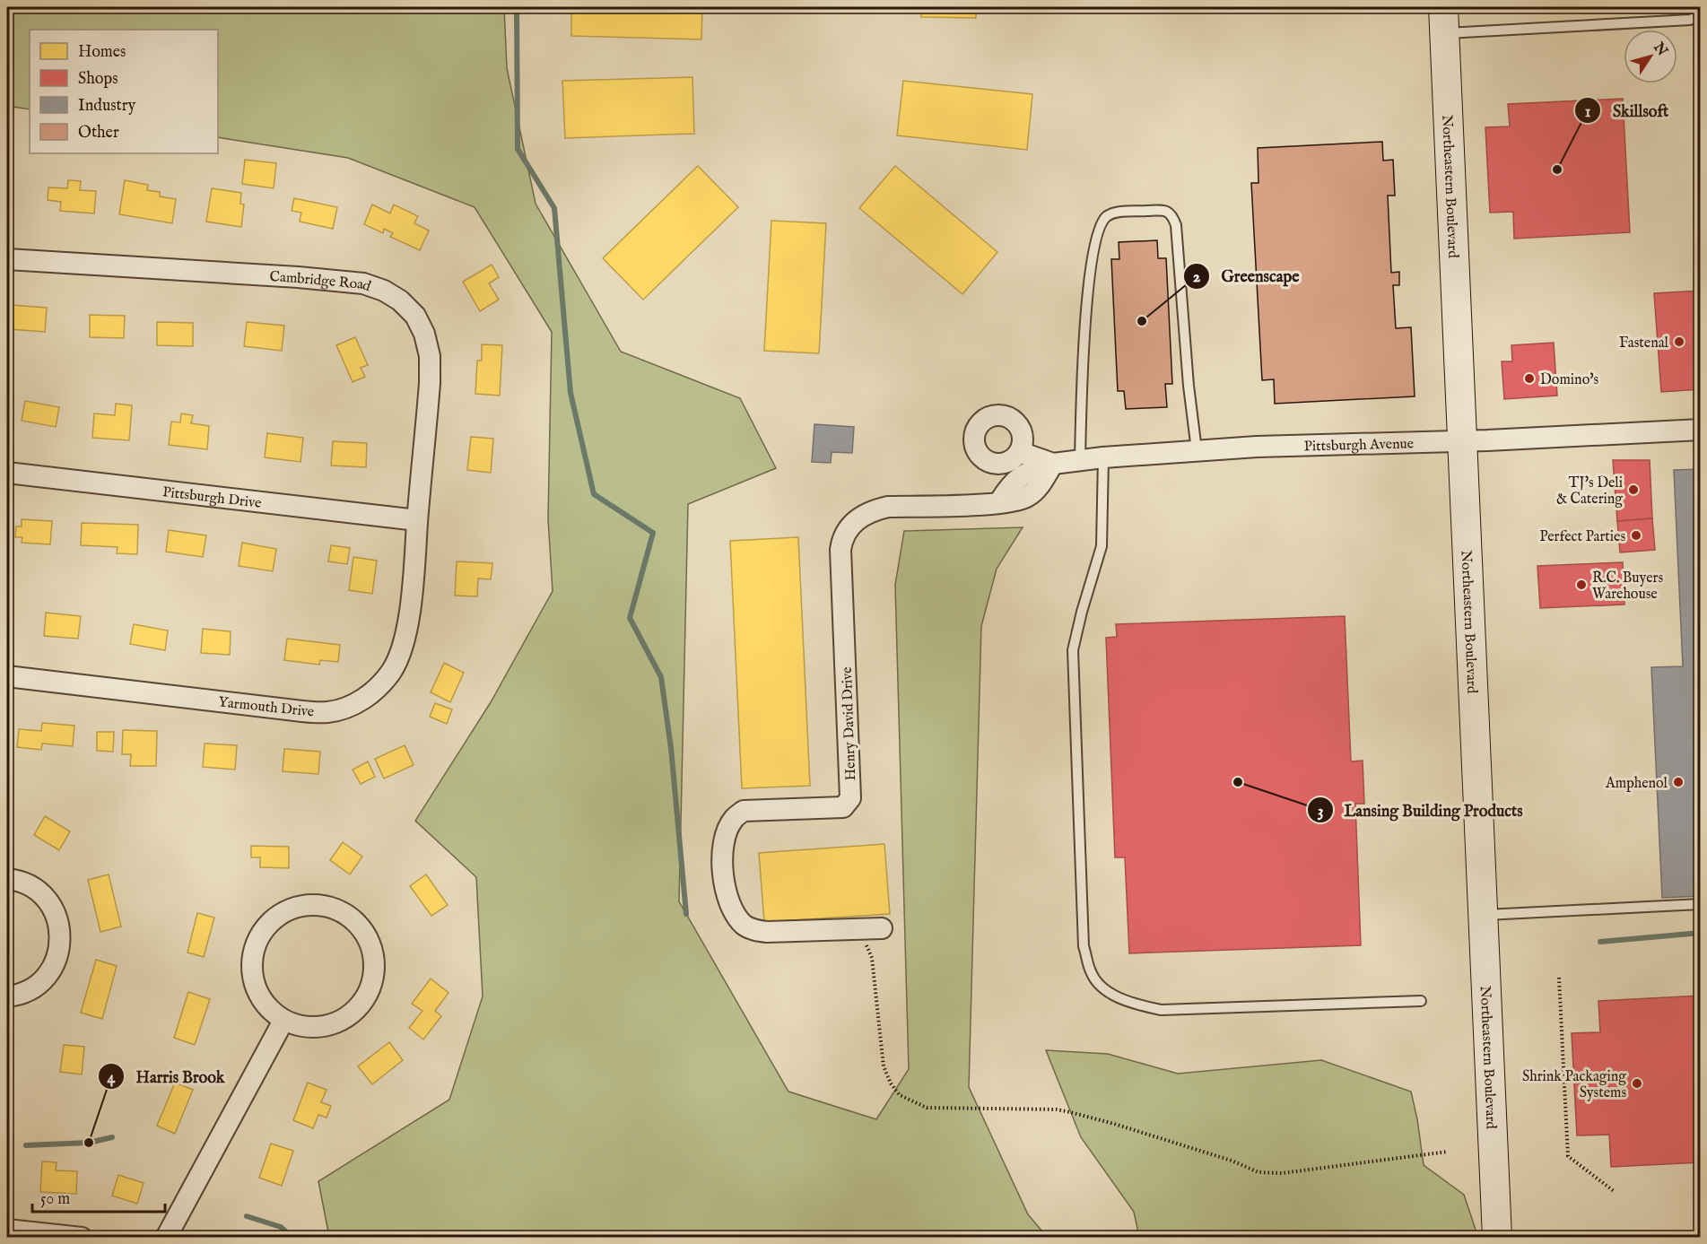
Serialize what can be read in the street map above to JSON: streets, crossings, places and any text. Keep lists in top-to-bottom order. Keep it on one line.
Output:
{"streets":{"street":["Northeastern Boulevard","Cambridge Road","Pittsburgh Avenue","Pittsburgh Drive","Yarmouth Drive","Henry David Drive"]},"crossings":[["Northeastern Boulevard","Pittsburgh Avenue"],["Cambridge Road","Pittsburgh Drive"],["Cambridge Road","Yarmouth Drive"],["Pittsburgh Avenue","Henry David Drive"],["Pittsburgh Drive","Yarmouth Drive"]],"places":["Skillsoft","Greenscape","Fastenal","Domino's","TJ's Deli & Catering","Perfect Parties","R.C. Buyers Warehouse","Lansing Building Products","Amphenol","Shrink Packaging Systems","Harris Brook"],"legend":["Homes","Shops","Industry","Other"],"scale_bar":"50 m","north":"top right"}
